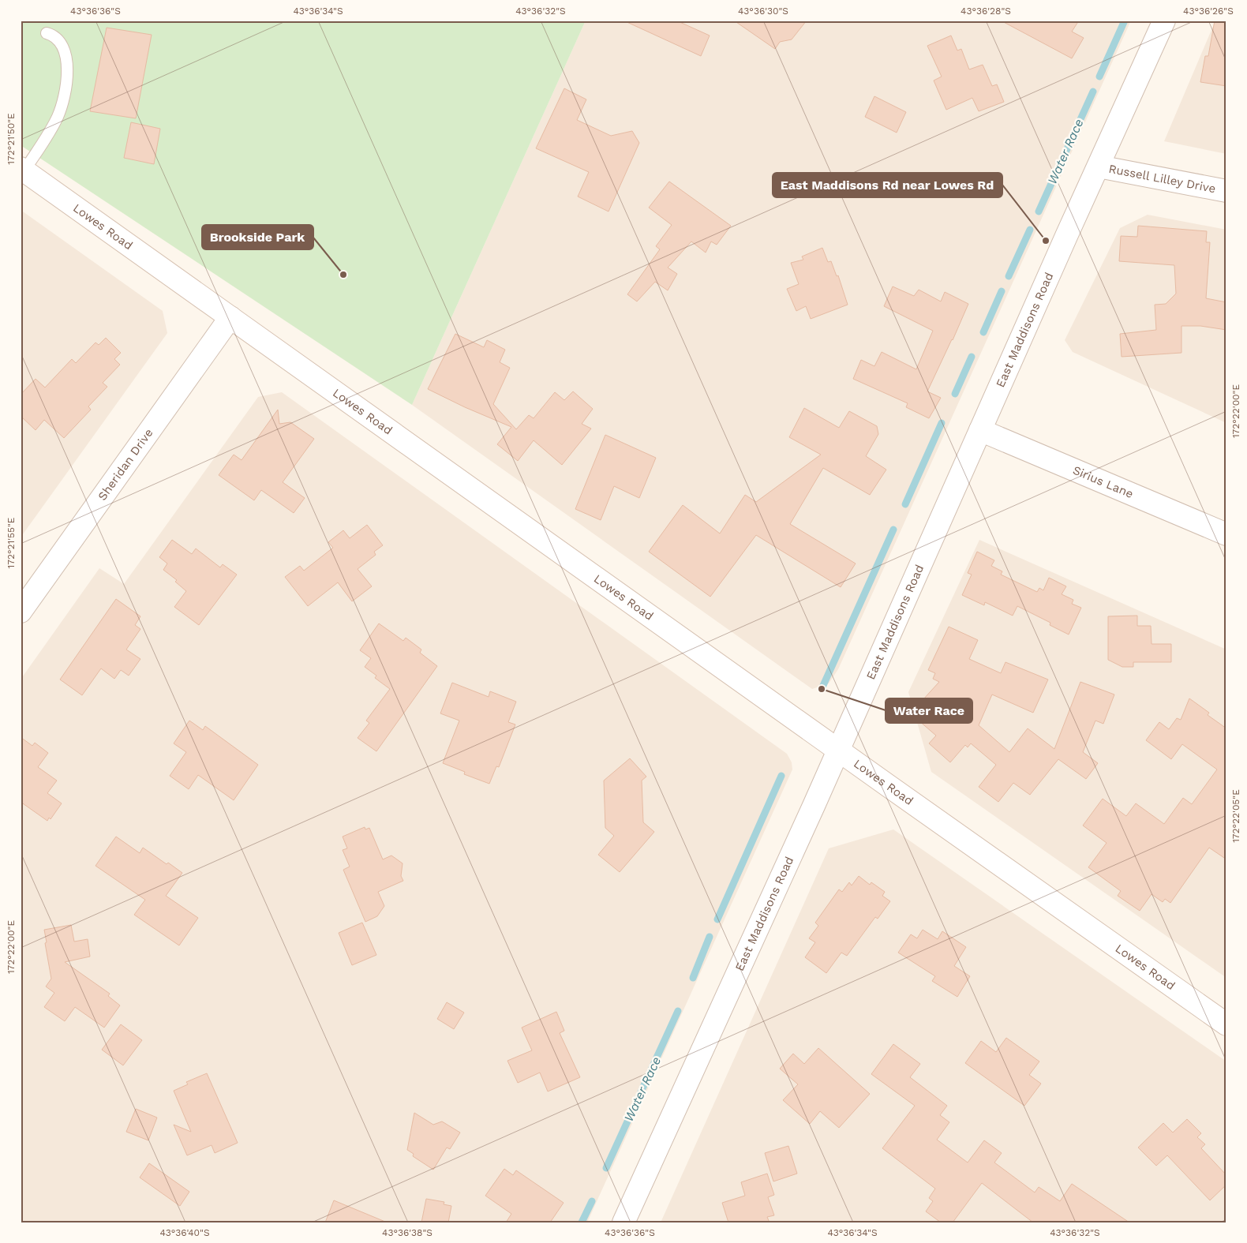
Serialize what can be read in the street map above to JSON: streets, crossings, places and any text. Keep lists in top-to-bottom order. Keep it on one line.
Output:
{"streets":{"street":["Russell Lilley Drive","Lowes Road","East Maddisons Road","Sheridan Drive","Sirius Lane"]},"crossings":[["Russell Lilley Drive","East Maddisons Road"],["Lowes Road","East Maddisons Road"],["Lowes Road","Sheridan Drive"],["East Maddisons Road","Sirius Lane"]],"water":["Water Race"],"places":["East Maddisons Rd near Lowes Rd","Brookside Park","Water Race"],"coordinates":["43°36'36\"S","43°36'34\"S","43°36'32\"S","43°36'30\"S","43°36'28\"S","43°36'26\"S","172°21'50\"E","172°22'00\"E","172°21'55\"E","172°22'05\"E","43°36'40\"S","43°36'38\"S"]}
